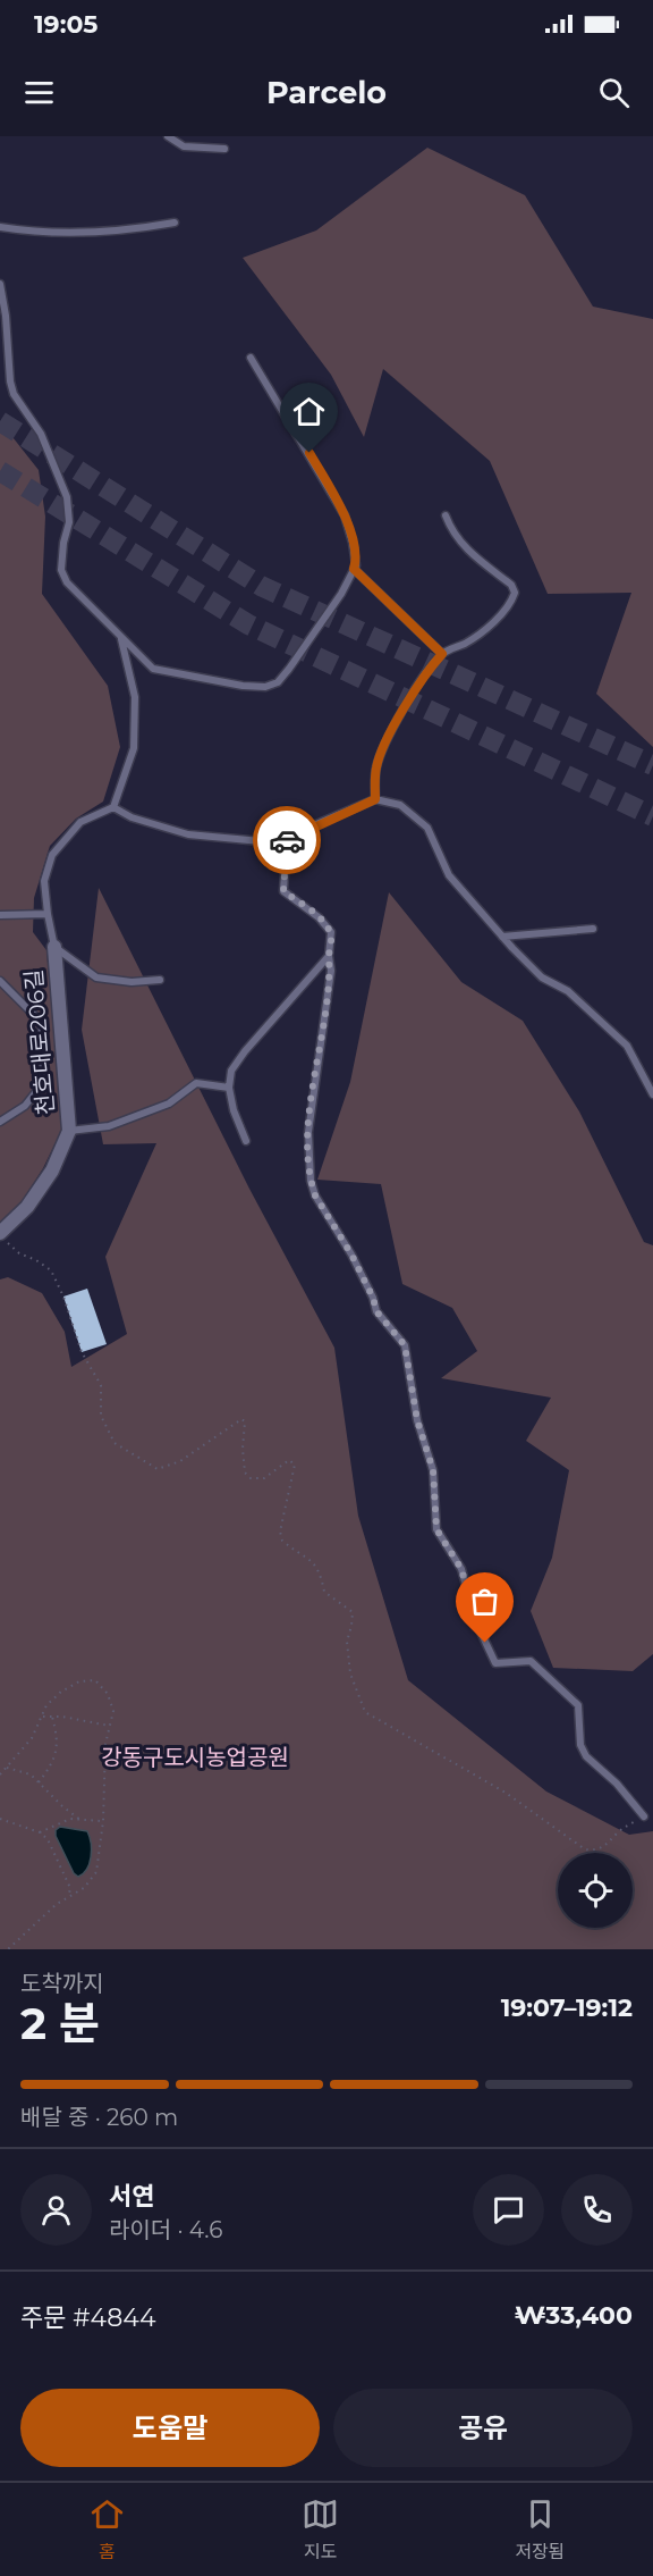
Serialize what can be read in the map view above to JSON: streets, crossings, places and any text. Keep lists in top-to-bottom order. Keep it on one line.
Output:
{"streets":{"street":["천호대로206길"]},"parks":["강동구도시농업공원"],"page":{"status":"19:05","header":"Parcelo","heading":["2 분","도착까지","19:07–19:12"],"panel":["서연","라이더 · 4.6","주문 #4844","₩33,400"],"bar":"배달 중 · 260 m","buttons":["도움말","공유"],"tabs":["홈","지도","저장됨"]}}
